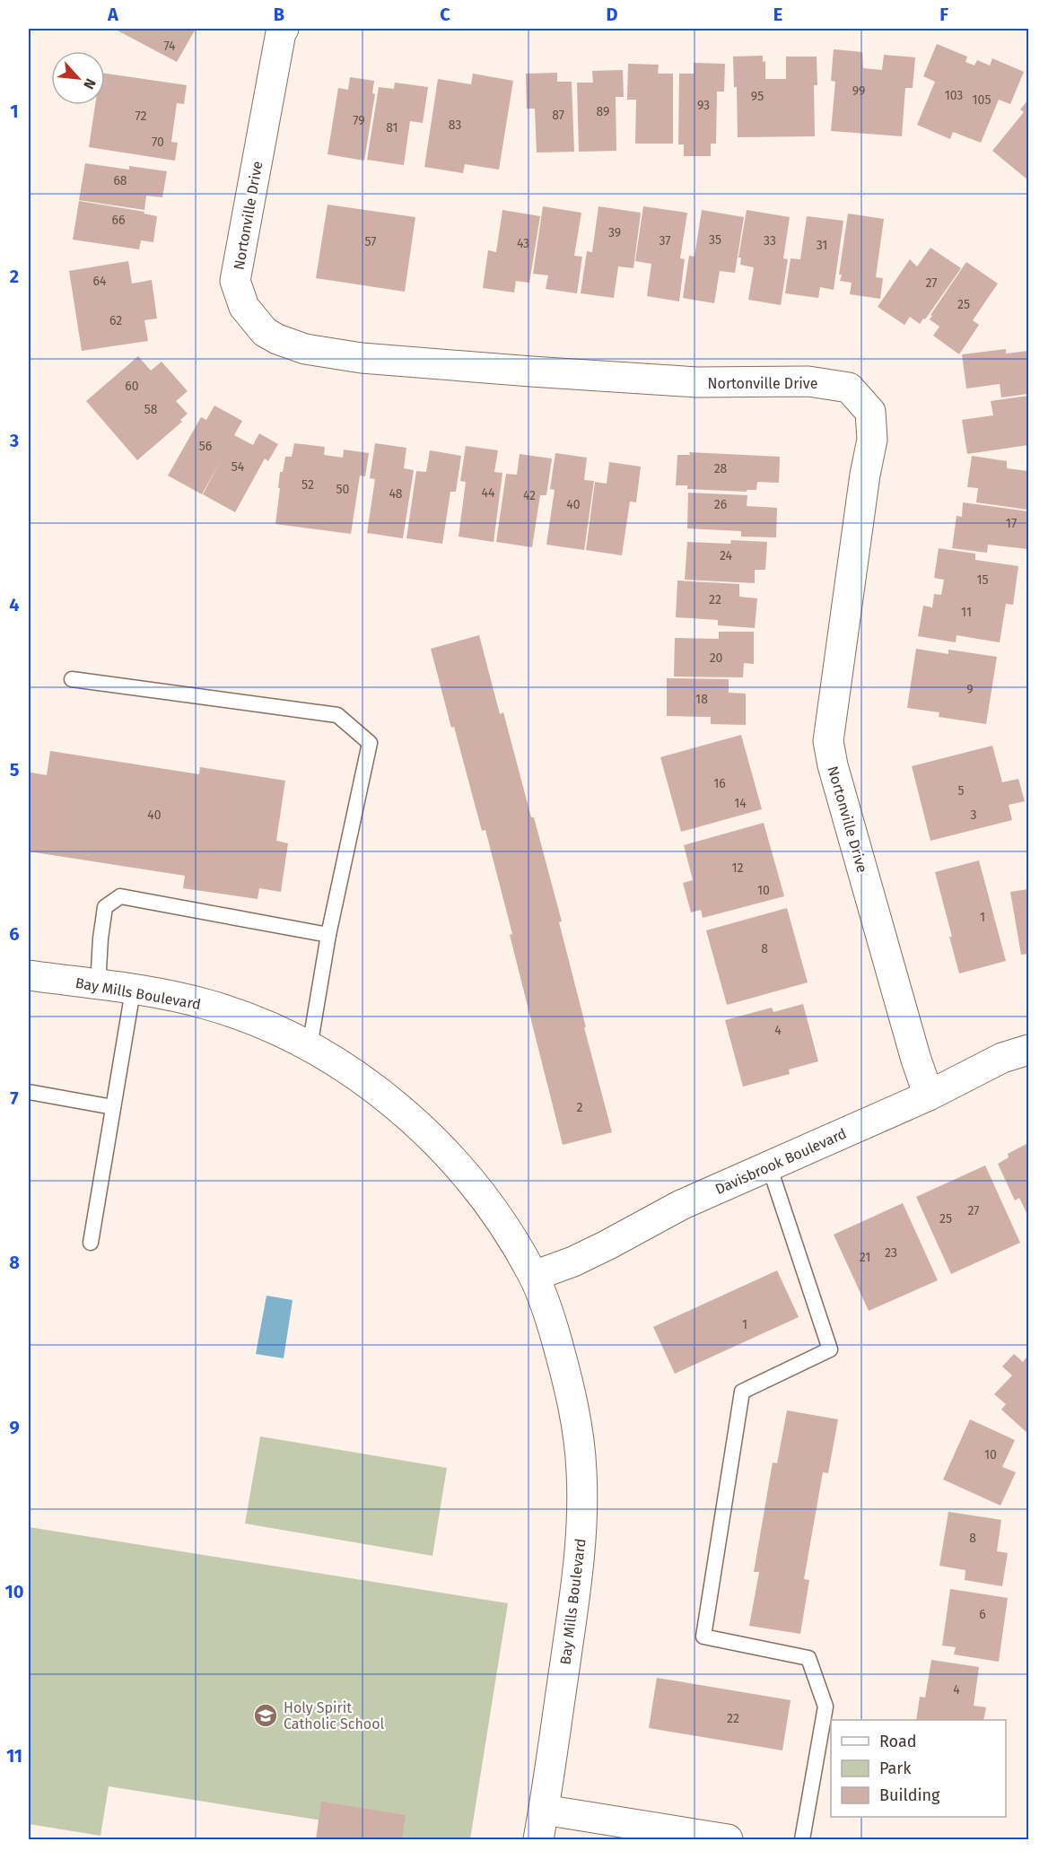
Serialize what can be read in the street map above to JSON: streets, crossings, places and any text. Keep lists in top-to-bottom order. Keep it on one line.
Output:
{"streets":{"street":["Nortonville Drive","Bay Mills Boulevard","Davisbrook Boulevard"]},"crossings":[["Nortonville Drive","Davisbrook Boulevard"],["Bay Mills Boulevard","Davisbrook Boulevard"]],"places":{"school or university":["Holy Spirit Catholic School"]},"house_numbers":["74","99","103","95","105","93","89","87","72","79","83","81","70","68","66","39","35","37","33","57","43","31","64","27","25","62","60","58","56","54","28","52","50","44","48","42","40","26","17","24","15","22","11","20","9","18","16","5","14","40","3","12","10","1","8","4","2","27","25","23","21","1","10","8","6","4","22"],"legend":["Road","Park","Building"],"north":"bottom right","grid":{"columns":["A","B","C","D","E","F"],"rows":["1","2","3","4","5","6","7","8","9","10","11"]}}
